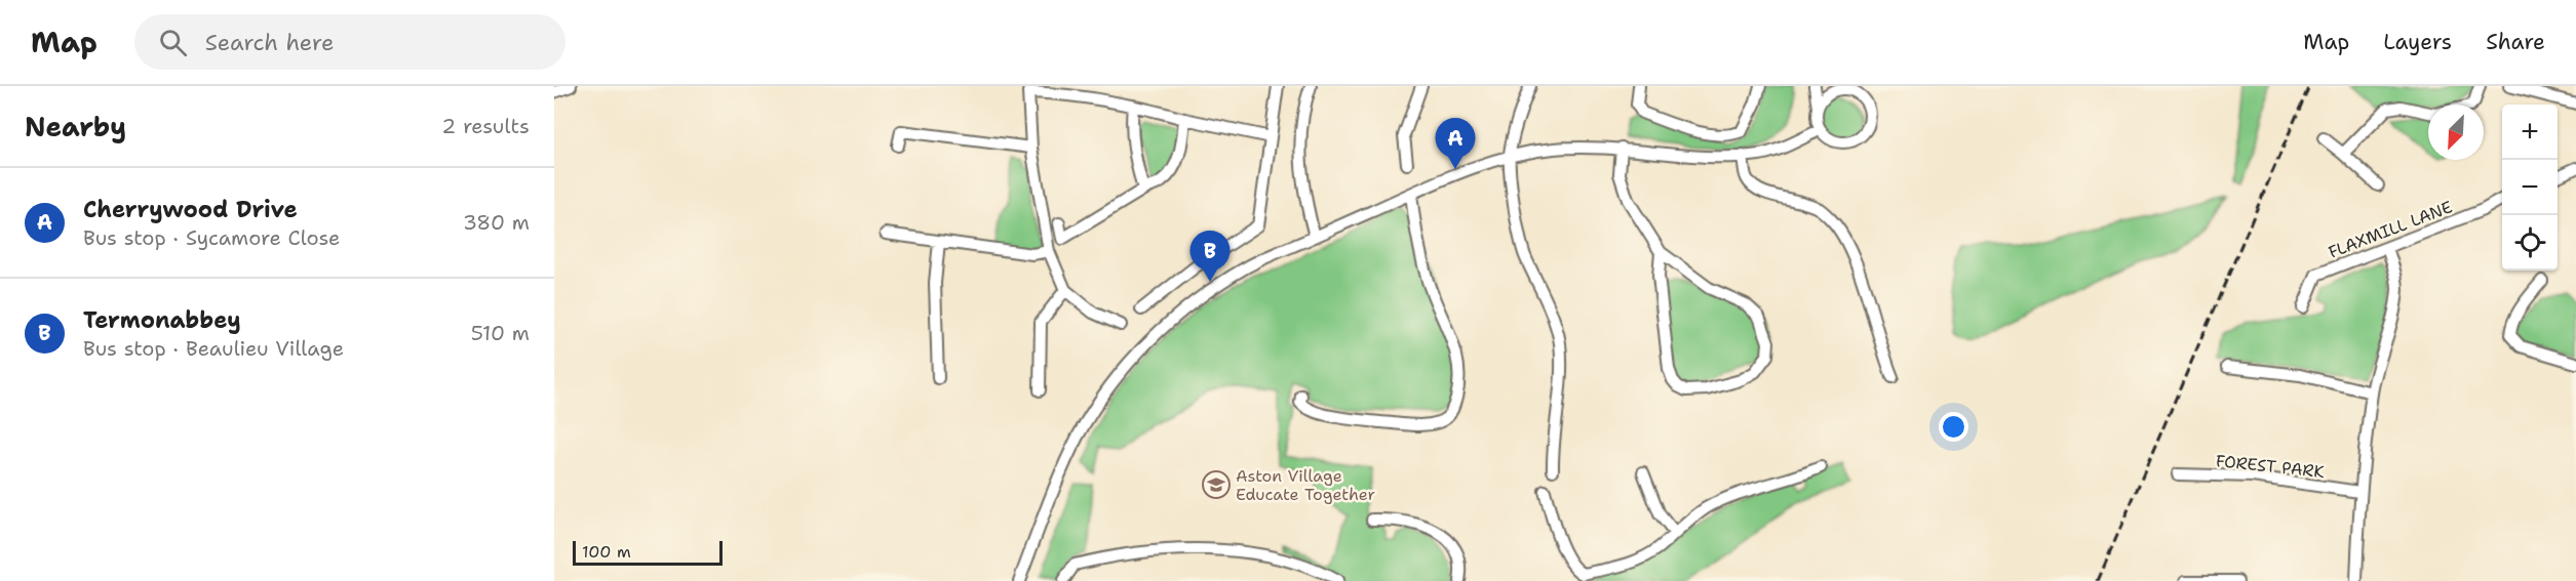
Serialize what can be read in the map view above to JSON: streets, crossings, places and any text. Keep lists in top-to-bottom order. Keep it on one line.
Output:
{"streets":{"street":["FLAXMILL LANE","FOREST PARK"]},"places":{"school or university":["Aston Village Educate Together"]},"scale_bar":"100 m","north":"bottom left","page":{"header":"Map","search":"Search here","nav":["Map","Layers","Share"],"heading":["Nearby","2 results"],"map_buttons":["+","−"],"pins":["A","B"],"list":[{"mark":"A","name":"Cherrywood Drive","note":"Bus stop · Sycamore Close","value":"380 m"},{"mark":"B","name":"Termonabbey","note":"Bus stop · Beaulieu Village","value":"510 m"}],"scale":"100 m"}}
